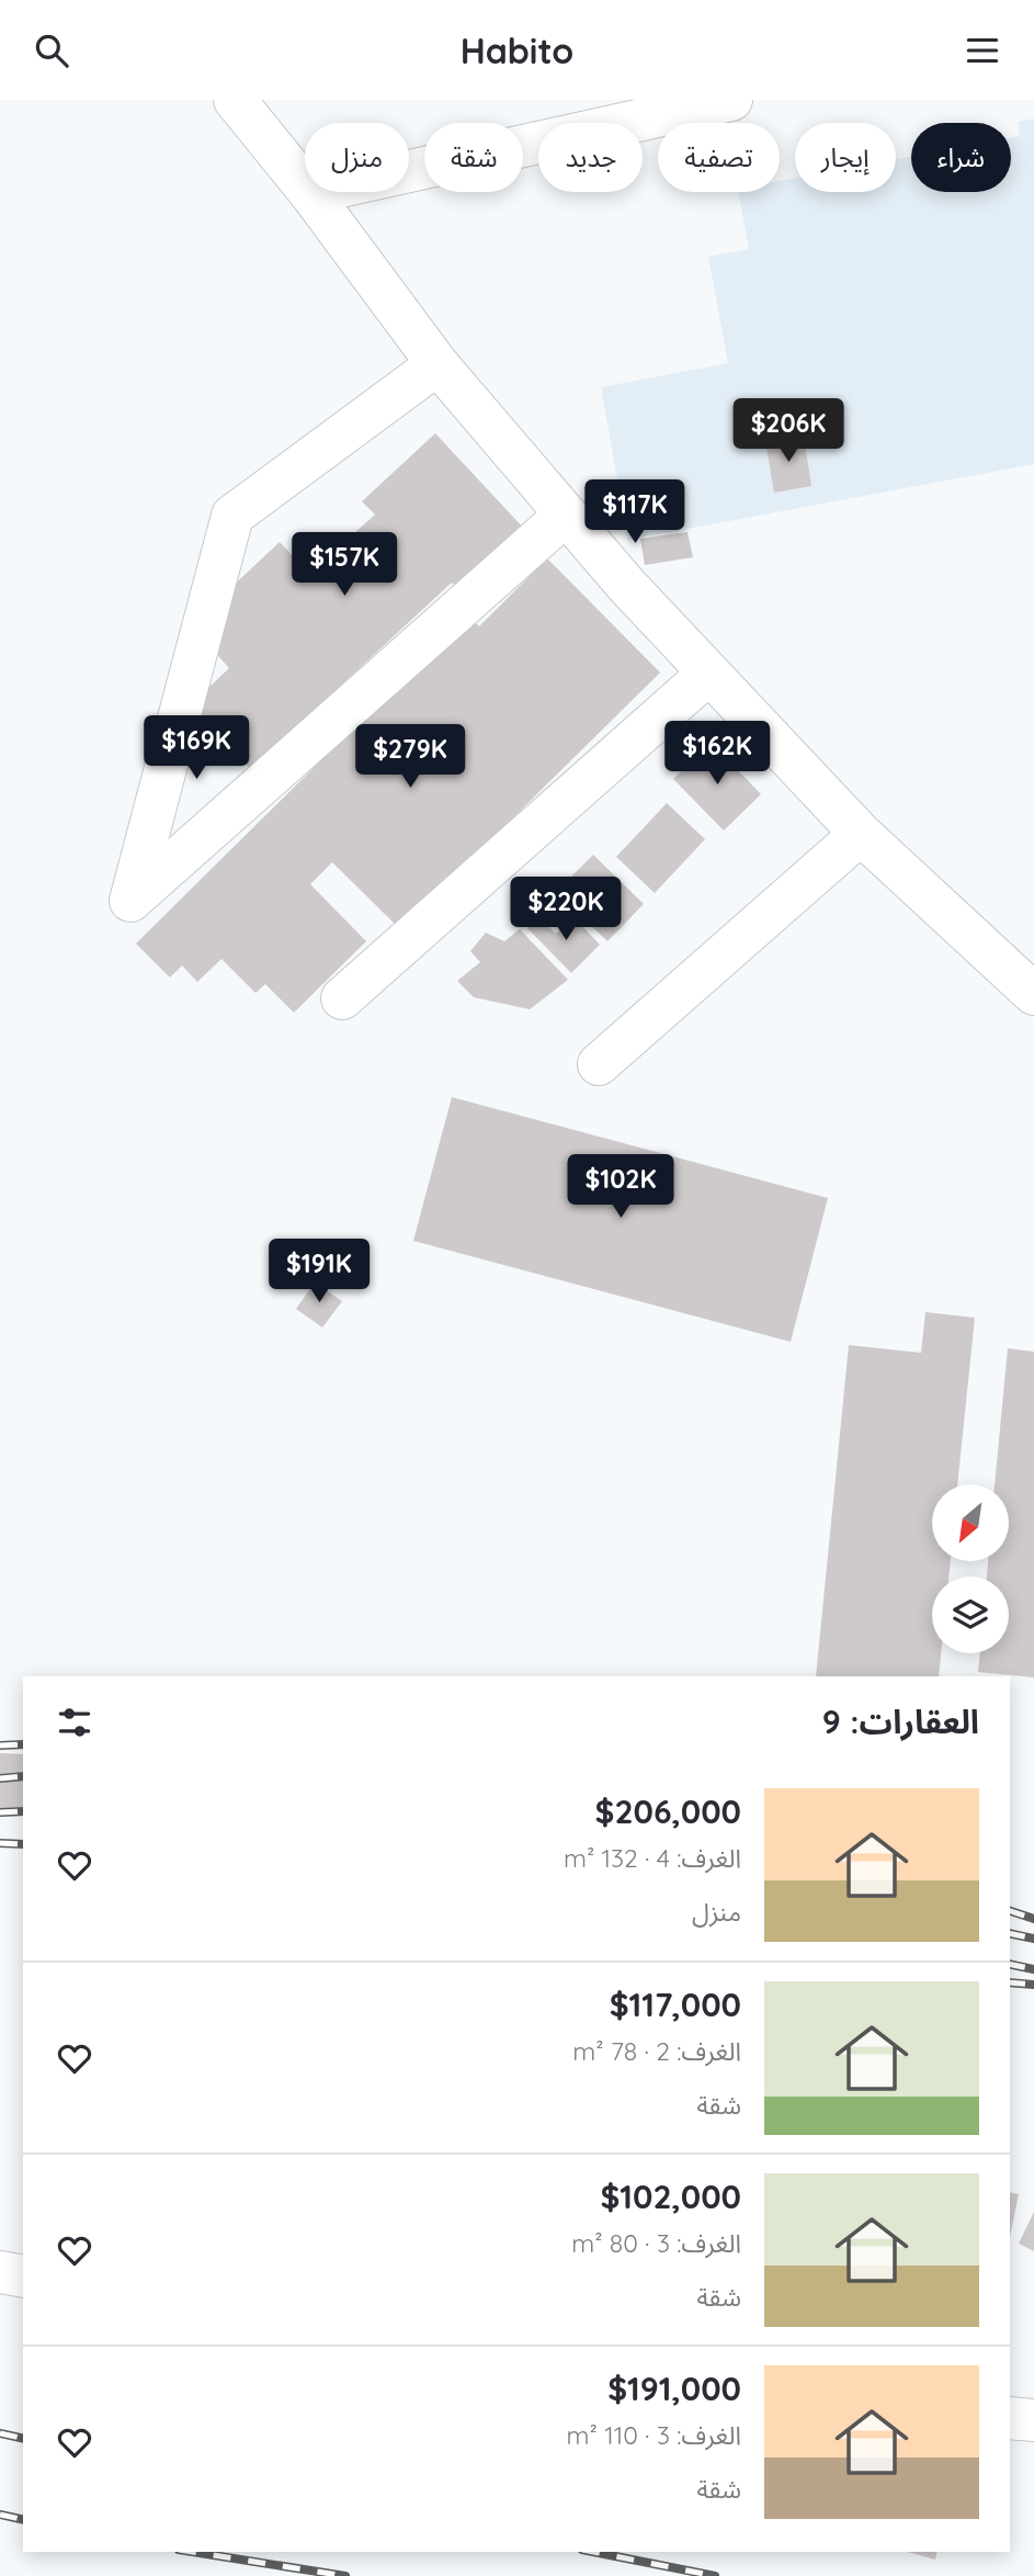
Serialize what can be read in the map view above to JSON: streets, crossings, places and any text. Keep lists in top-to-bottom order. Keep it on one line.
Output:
{"north":"bottom left","page":{"header":"Habito","chip":["شراء","إيجار","تصفية","جديد","شقة","منزل"],"price":["$206K","$117K","$157K","$169K","$162K","$279K","$220K","$102K","$191K"],"heading":"العقارات: 9","list":[{"name":"$206,000","note":"الغرف: 4 · 132 m² · منزل"},{"name":"$117,000","note":"الغرف: 2 · 78 m² · شقة"},{"name":"$102,000","note":"الغرف: 3 · 80 m² · شقة"},{"name":"$191,000","note":"الغرف: 3 · 110 m² · شقة"}]}}
